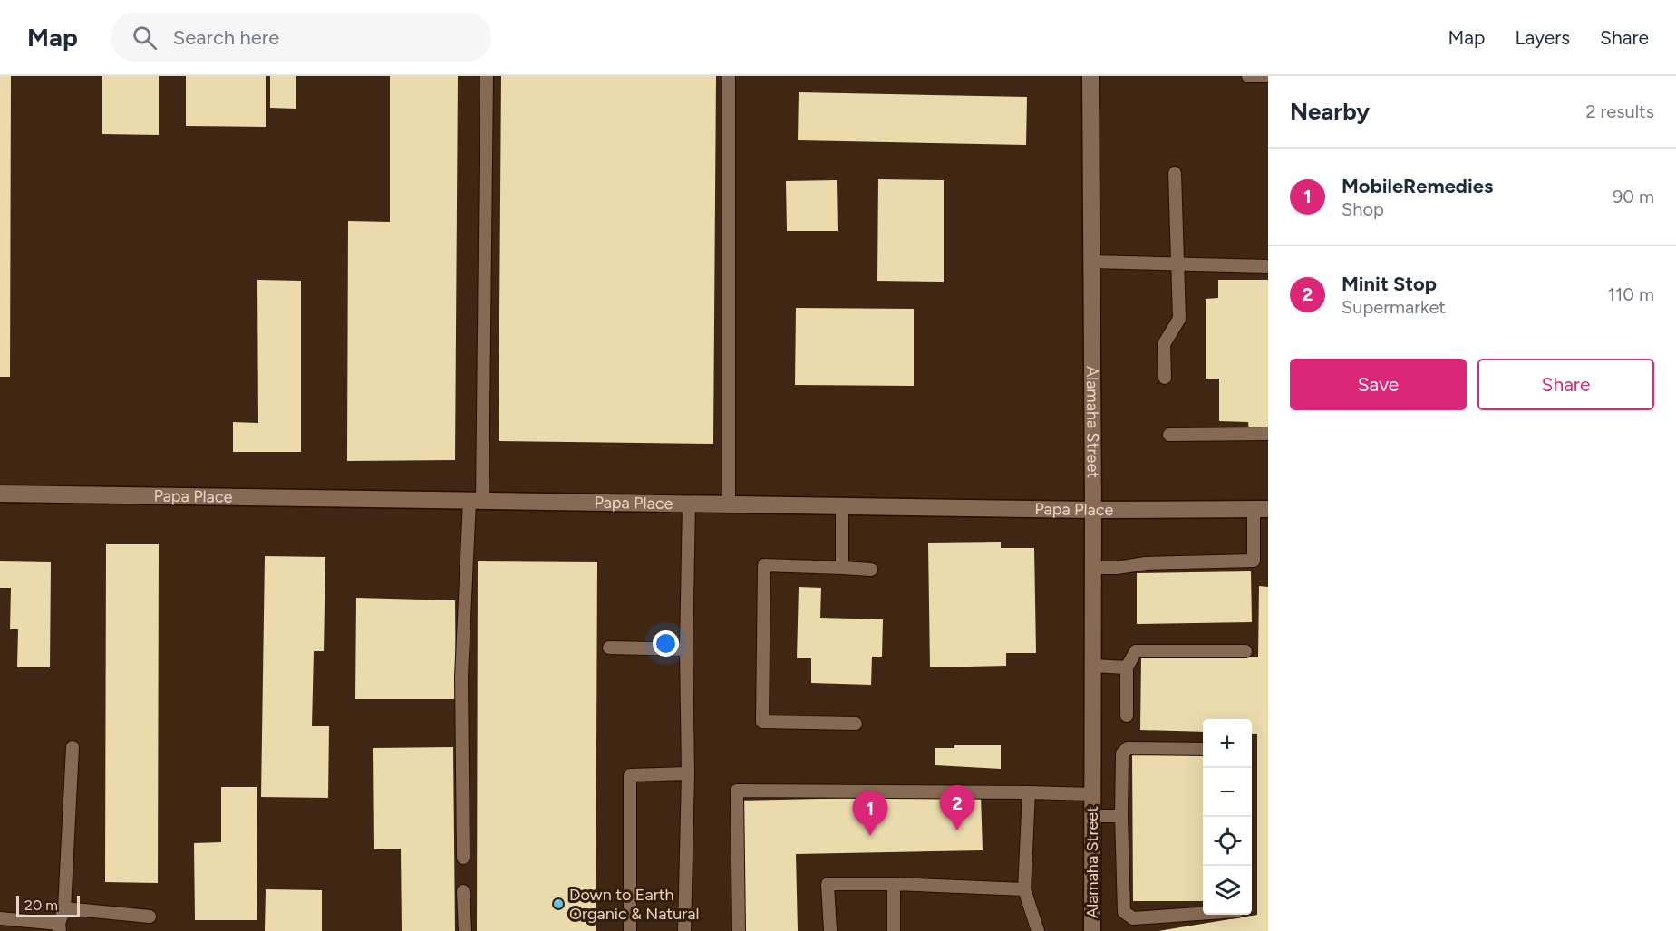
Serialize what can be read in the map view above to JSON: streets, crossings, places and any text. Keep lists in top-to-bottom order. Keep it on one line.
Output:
{"streets":{"street":["Alamaha Street","Papa Place"]},"crossings":[["Alamaha Street","Papa Place"]],"places":["Down to Earth Organic & Natural"],"scale_bar":"20 m","page":{"header":"Map","search":"Search here","nav":["Map","Layers","Share"],"heading":["Nearby","2 results"],"list":[{"mark":"1","name":"MobileRemedies","note":"Shop","value":"90 m"},{"mark":"2","name":"Minit Stop","note":"Supermarket","value":"110 m"}],"buttons":["Save","Share"],"map_buttons":["+","−"],"pins":["2","1"],"scale":"20 m"}}
